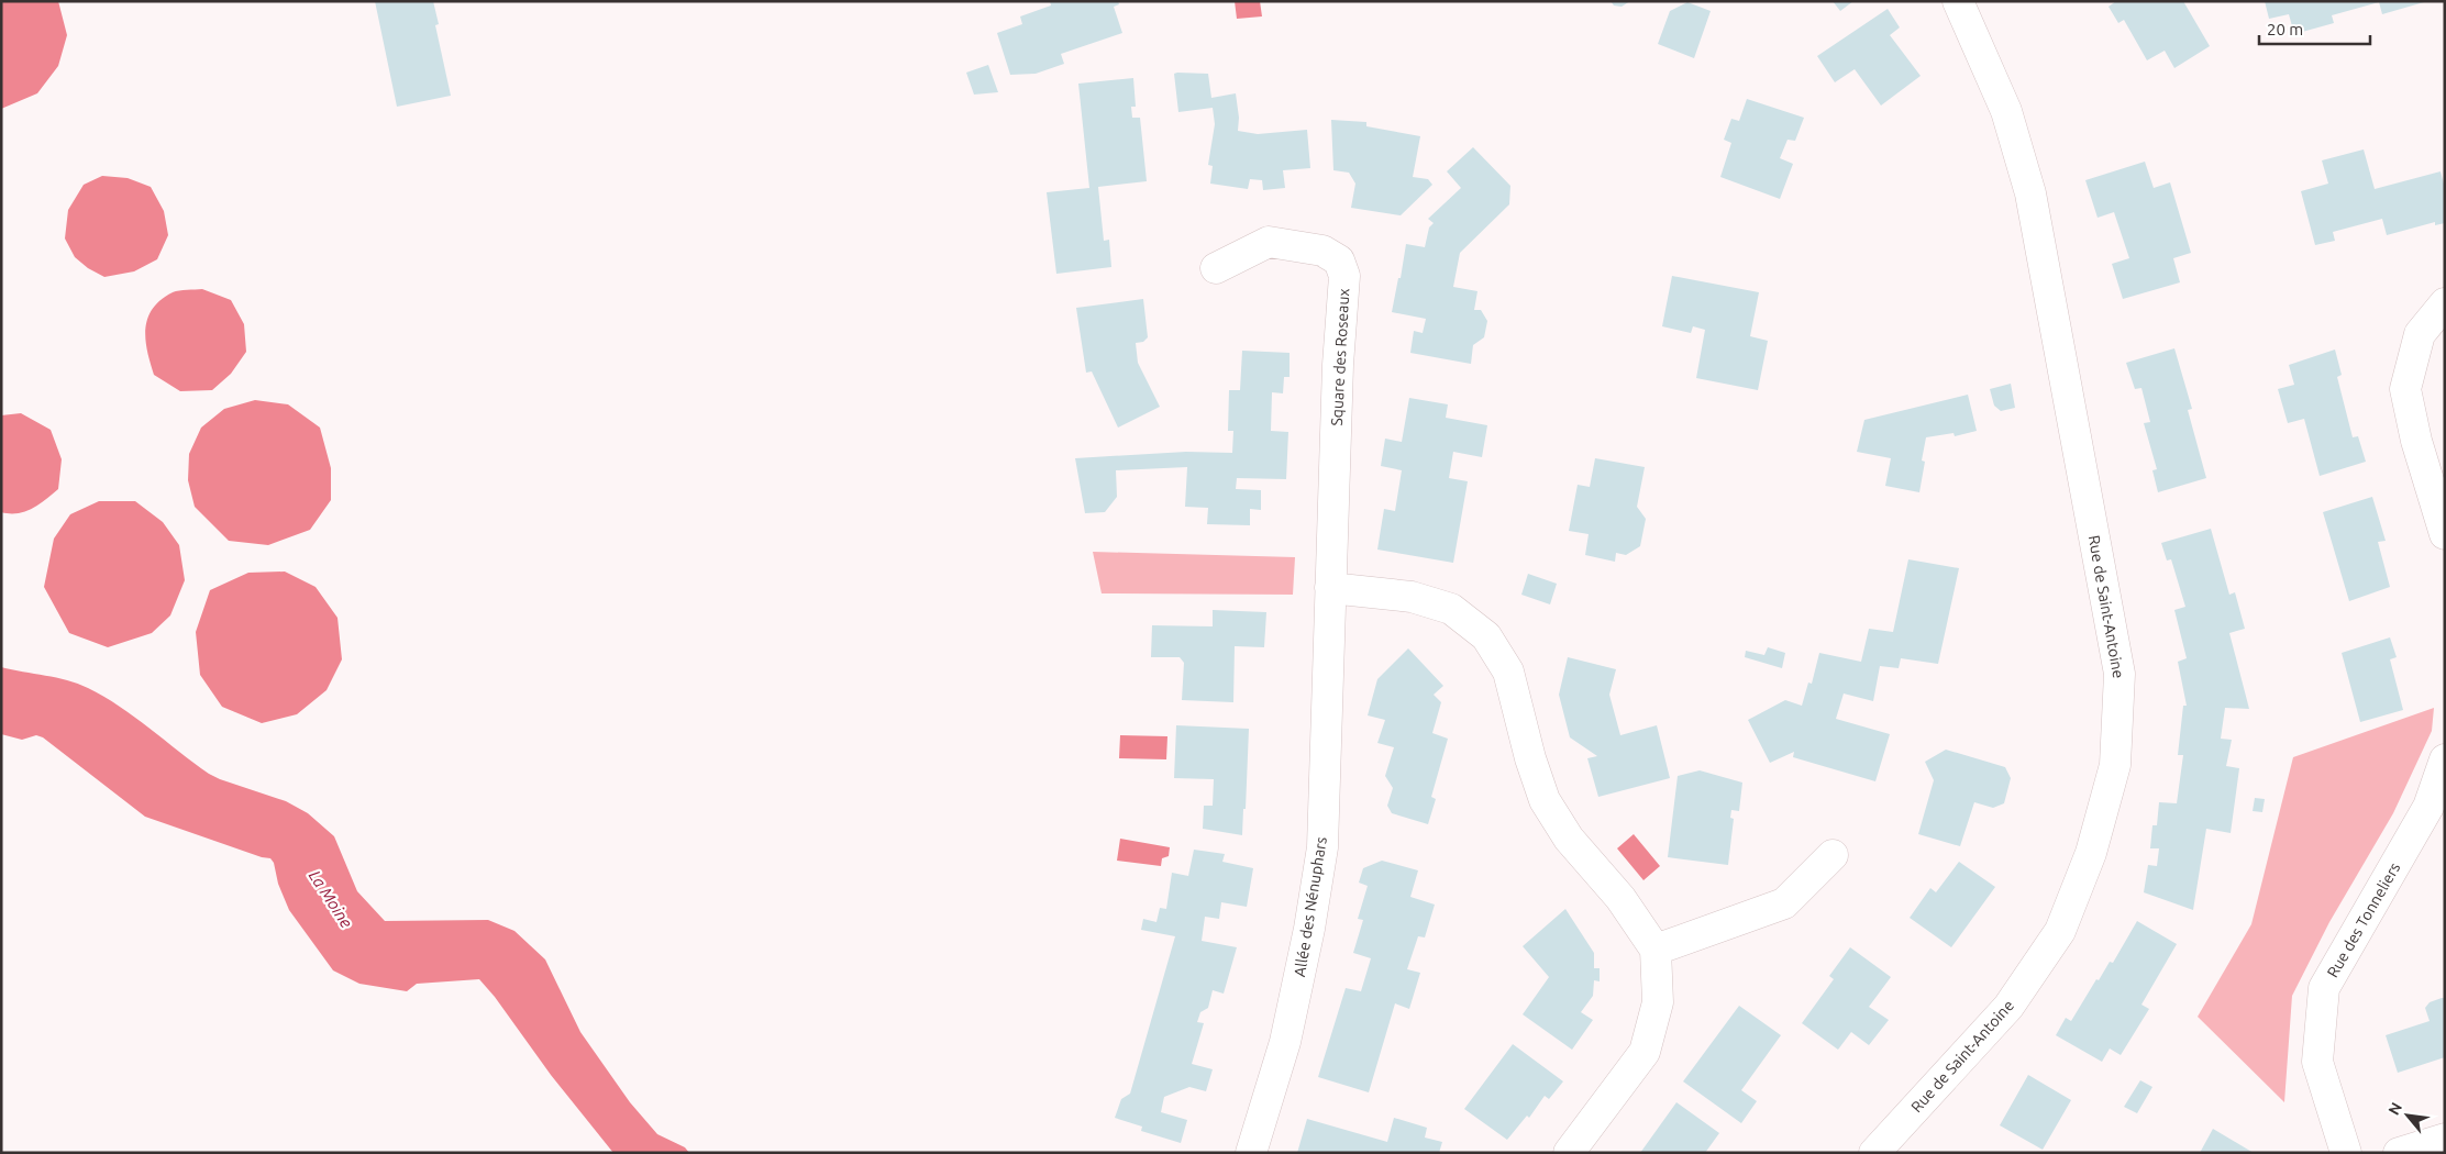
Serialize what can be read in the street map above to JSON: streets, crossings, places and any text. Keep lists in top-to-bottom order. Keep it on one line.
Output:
{"streets":{"street":["Square des Roseaux","Rue de Saint-Antoine","Allée des Nénuphars","Rue des Tonneliers"]},"crossings":[["Square des Roseaux","Allée des Nénuphars"]],"water":["La Moine"],"scale_bar":"20 m","north":"top left"}
